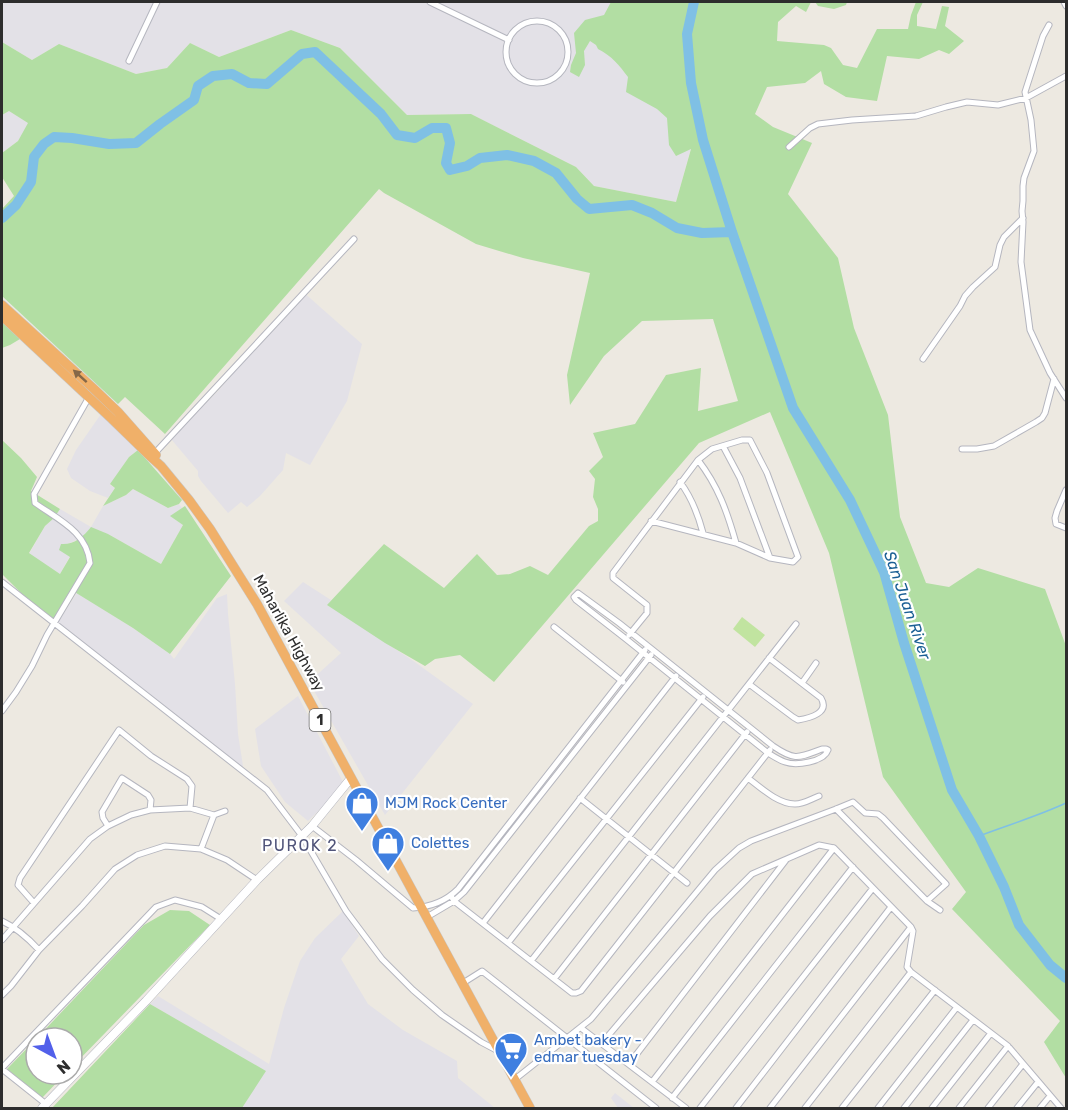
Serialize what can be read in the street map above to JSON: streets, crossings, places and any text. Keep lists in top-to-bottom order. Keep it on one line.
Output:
{"streets":{"highway":["Maharlika Highway","1"]},"districts":["PUROK 2"],"water":["San Juan River"],"places":{"shop":["MJM Rock Center","Colettes"],"supermarket":["Ambet bakery - edmar tuesday"]},"north":"bottom right"}
